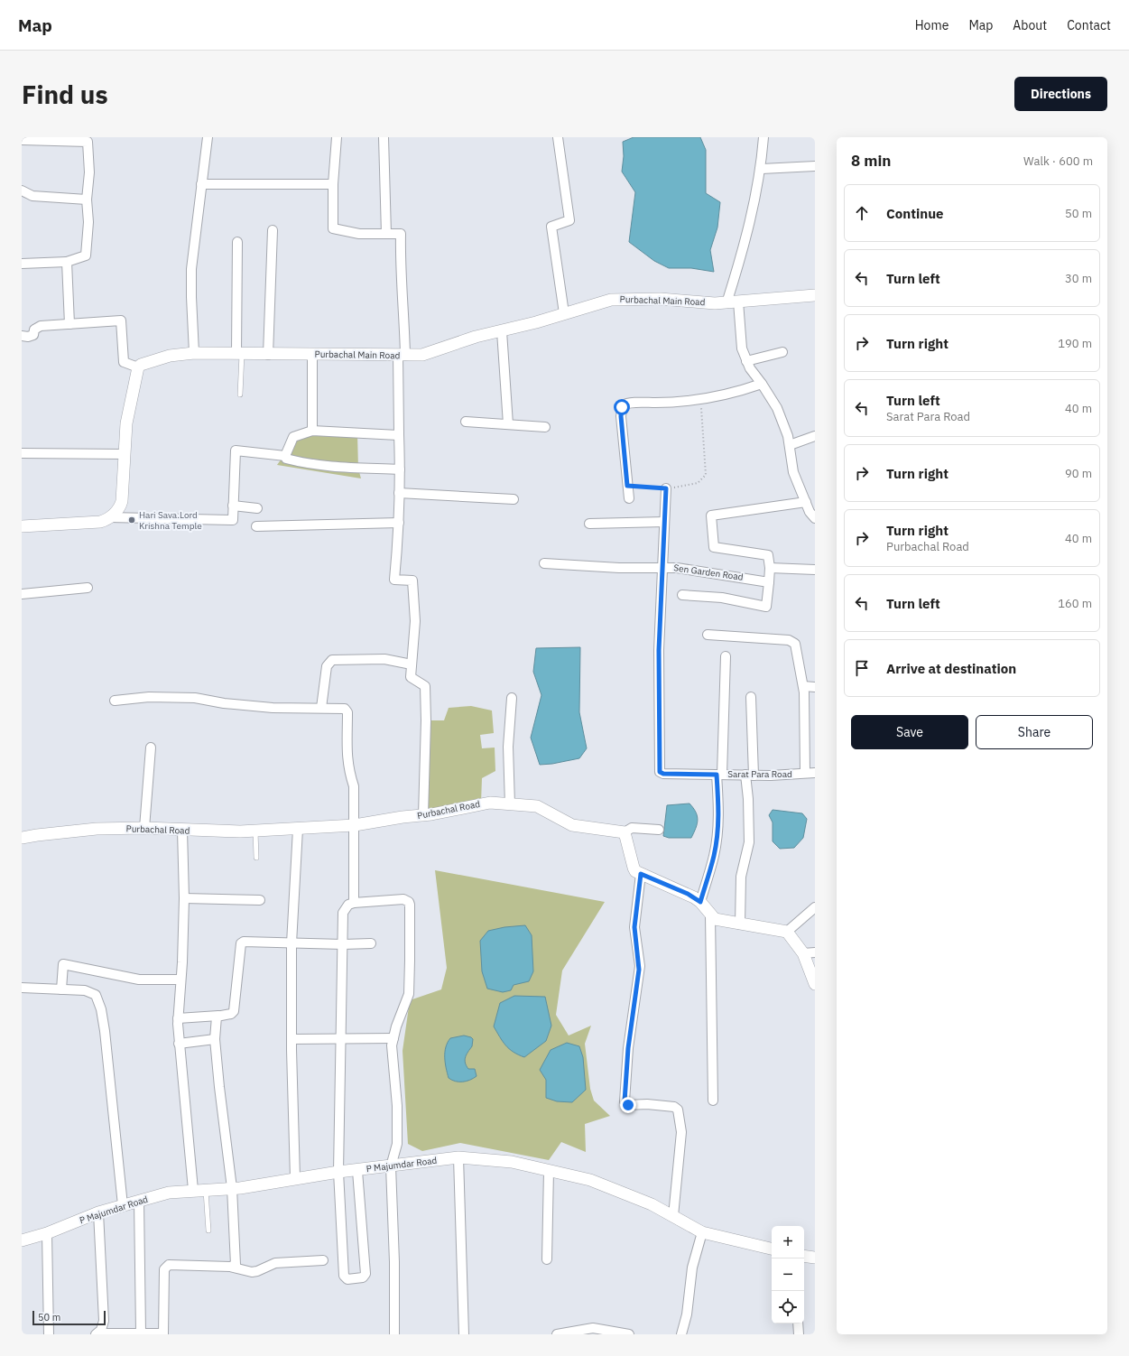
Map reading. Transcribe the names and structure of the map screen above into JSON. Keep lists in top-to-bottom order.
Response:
{
  "streets": {
    "street": [
      "Purbachal Main Road",
      "Sen Garden Road",
      "Sarat Para Road",
      "Purbachal Road",
      "P Majumdar Road"
    ]
  },
  "crossings": [
    ["Sen Garden Road", "Sarat Para Road"]
  ],
  "places": ["Hari Sava.Lord Krishna Temple"],
  "scale_bar": "50 m",
  "page": {
    "header": "Map",
    "nav": [
      "Home",
      "Map",
      "About",
      "Contact"
    ],
    "buttons": [
      "Directions",
      ["Save", "Share"]
    ],
    "title": "Find us",
    "heading": ["8 min", "Walk · 600 m"],
    "list": [
      ["Continue", "50 m"],
      ["Turn left", "30 m"],
      ["Turn right", "190 m"],
      ["Turn left", "Sarat Para Road", "40 m"],
      ["Turn right", "90 m"],
      ["Turn right", "Purbachal Road", "40 m"],
      ["Turn left", "160 m"],
      "Arrive at destination"
    ],
    "map_buttons": ["+", "−"],
    "scale": "50 m"
  }
}
